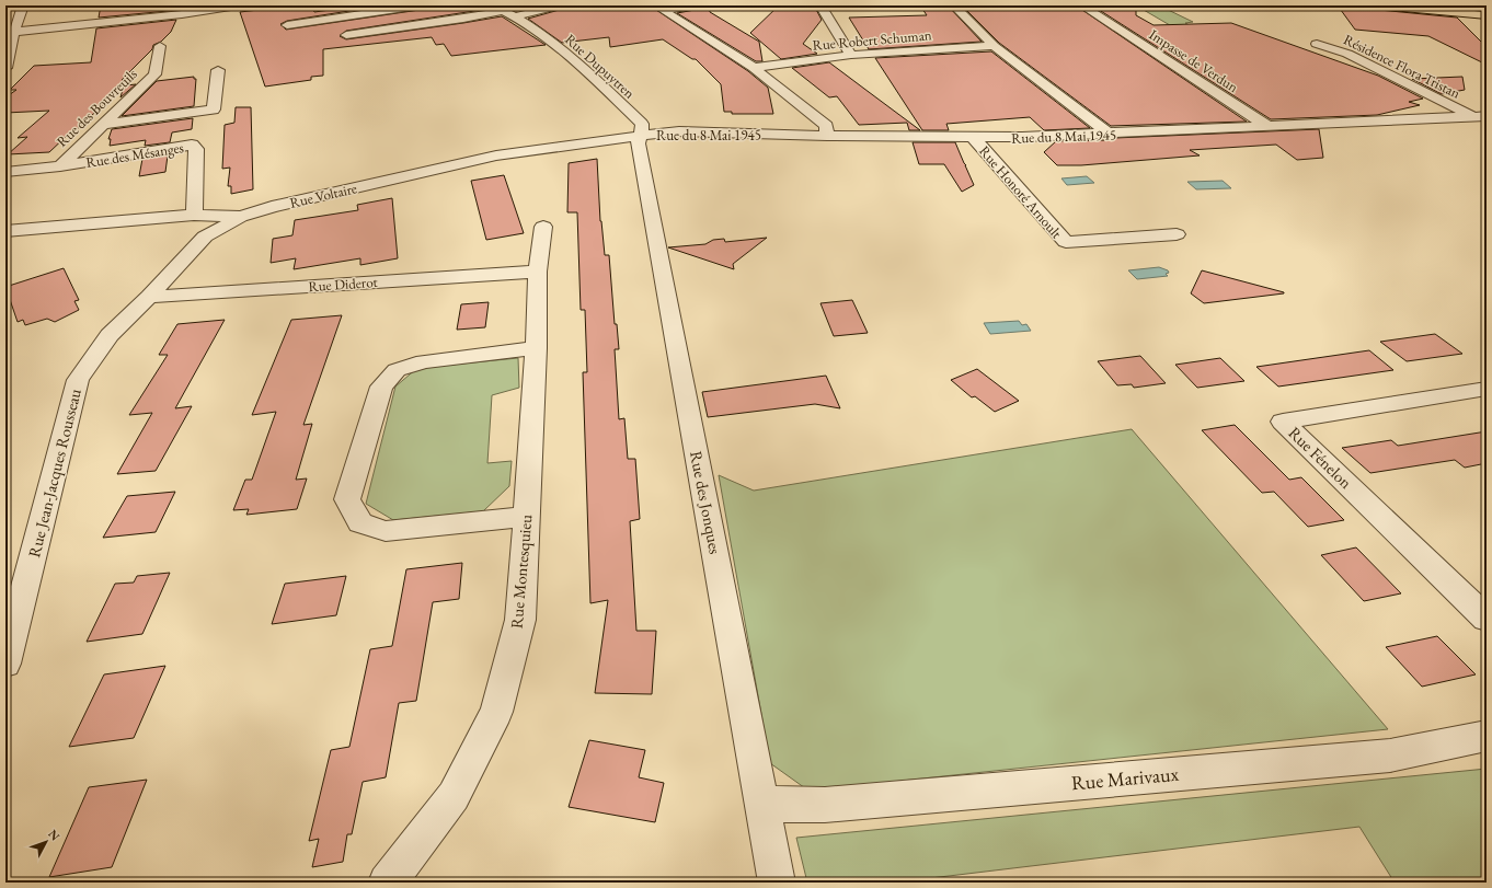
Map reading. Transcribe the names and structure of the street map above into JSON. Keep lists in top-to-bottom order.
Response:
{
  "streets": {
    "street": [
      "Rue Robert Schuman",
      "Impasse de Verdun",
      "Rue Dupuytren",
      "Résidence Flora Tristan",
      "Rue des Bouvreuils",
      "Rue du 8 Mai 1945",
      "Rue des Mésanges",
      "Rue Honoré Arnoult",
      "Rue Voltaire",
      "Rue Diderot",
      "Rue Fénelon",
      "Rue Jean-Jacques Rousseau",
      "Rue des Jonques",
      "Rue Montesquieu",
      "Rue Marivaux"
    ]
  },
  "crossings": [
    ["Impasse de Verdun", "Rue du 8 Mai 1945"],
    ["Rue Dupuytren", "Rue du 8 Mai 1945"],
    ["Rue Dupuytren", "Rue Voltaire"],
    ["Rue Dupuytren", "Rue des Jonques"],
    ["Résidence Flora Tristan", "Rue du 8 Mai 1945"],
    ["Rue des Bouvreuils", "Rue des Mésanges"],
    ["Rue du 8 Mai 1945", "Rue Honoré Arnoult"],
    ["Rue du 8 Mai 1945", "Rue Voltaire"],
    ["Rue du 8 Mai 1945", "Rue des Jonques"],
    ["Rue des Mésanges", "Rue Voltaire"],
    ["Rue Voltaire", "Rue Jean-Jacques Rousseau"],
    ["Rue Voltaire", "Rue des Jonques"],
    ["Rue Diderot", "Rue Jean-Jacques Rousseau"],
    ["Rue Diderot", "Rue Montesquieu"],
    ["Rue des Jonques", "Rue Marivaux"]
  ],
  "north": "top right"
}
